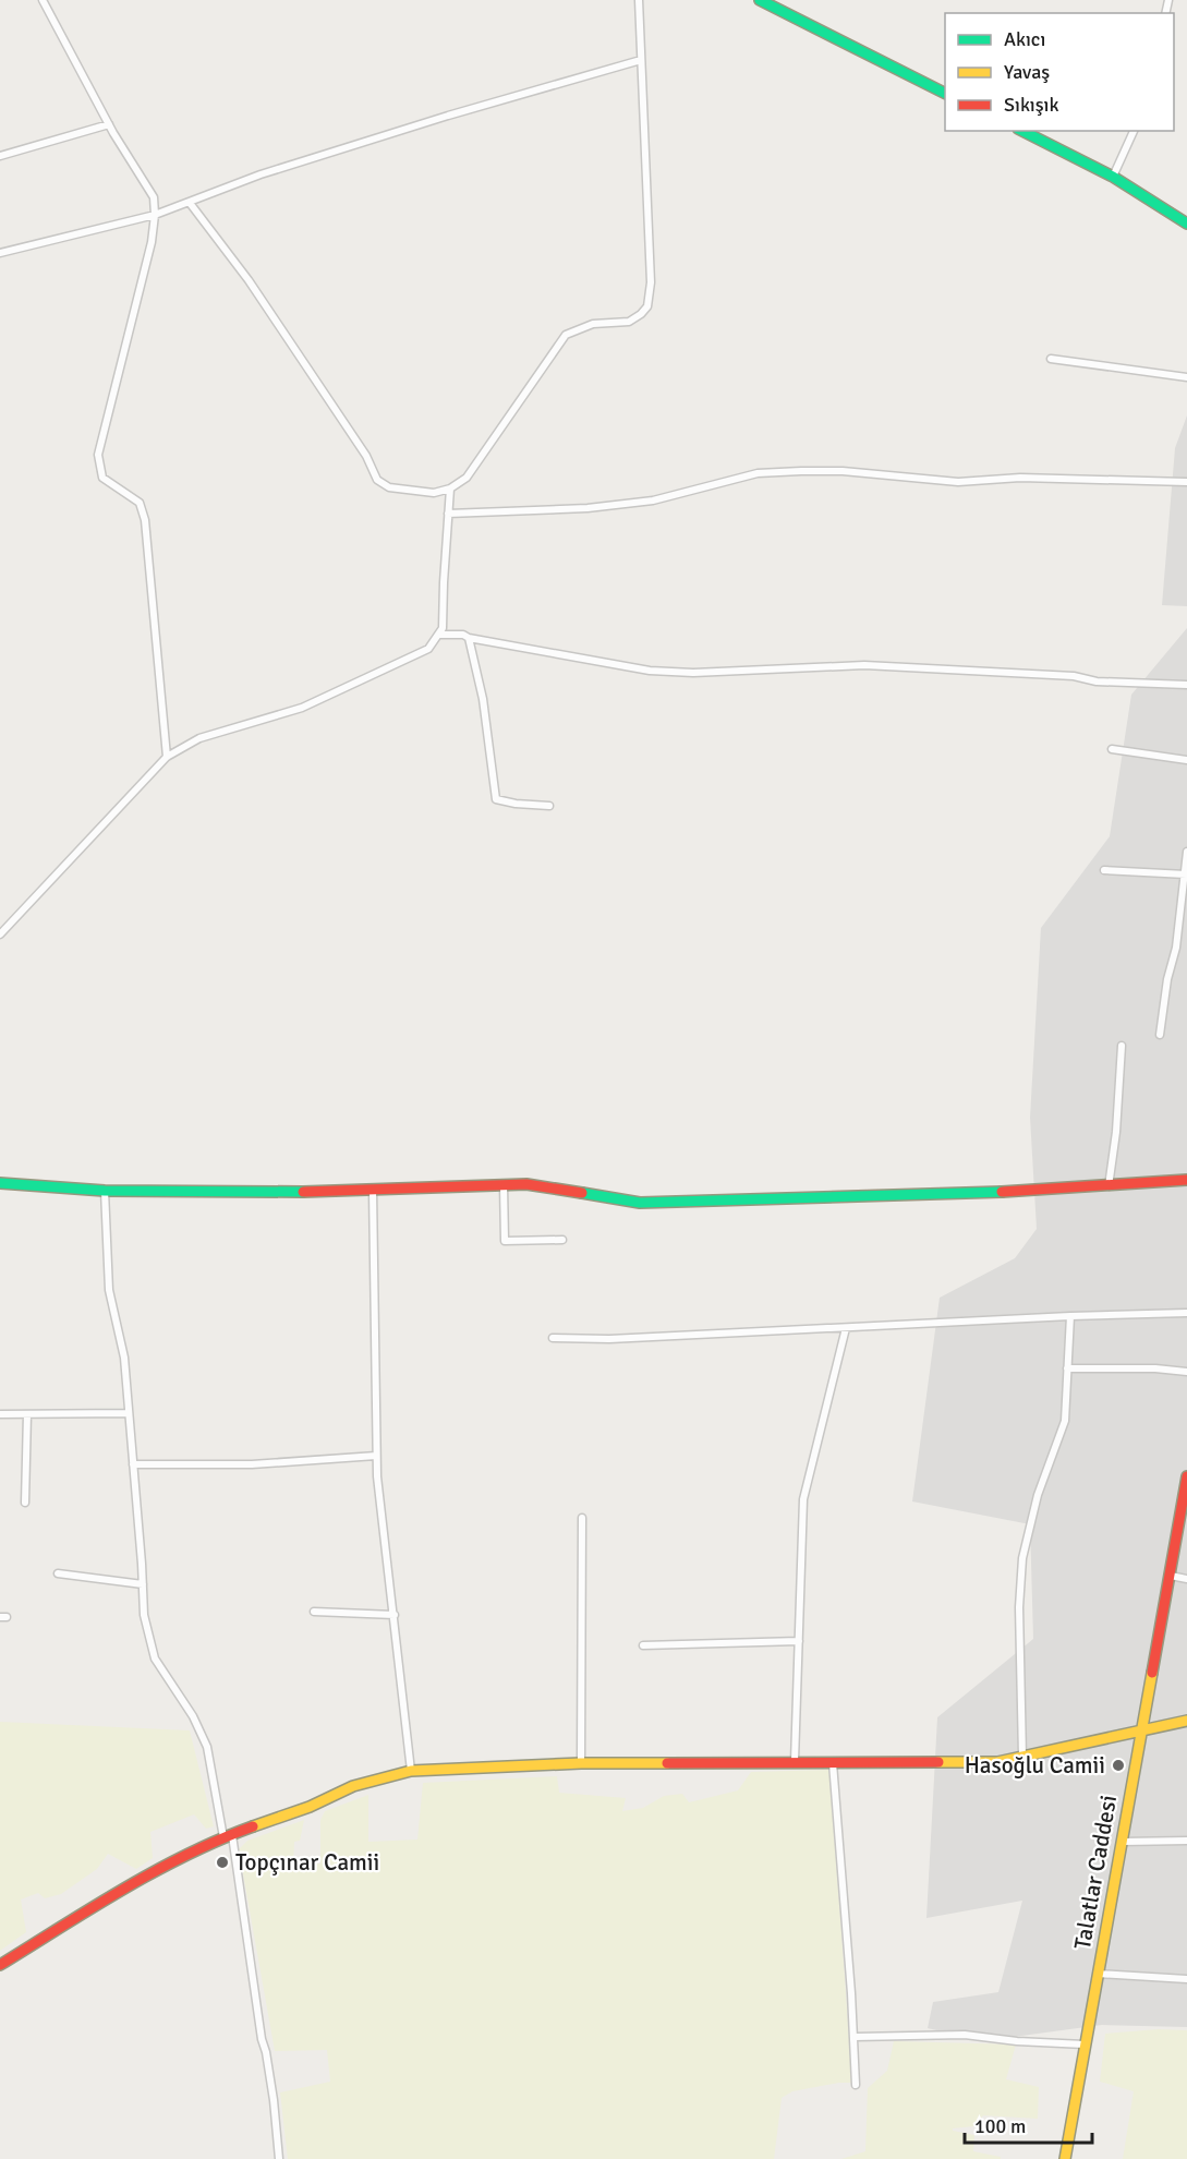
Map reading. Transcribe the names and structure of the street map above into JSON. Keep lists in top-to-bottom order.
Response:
{
  "streets": {
    "street": ["Talatlar Caddesi"]
  },
  "places": ["Hasoğlu Camii", "Topçınar Camii"],
  "legend": ["Akıcı", "Yavaş", "Sıkışık"],
  "scale_bar": "100 m"
}
